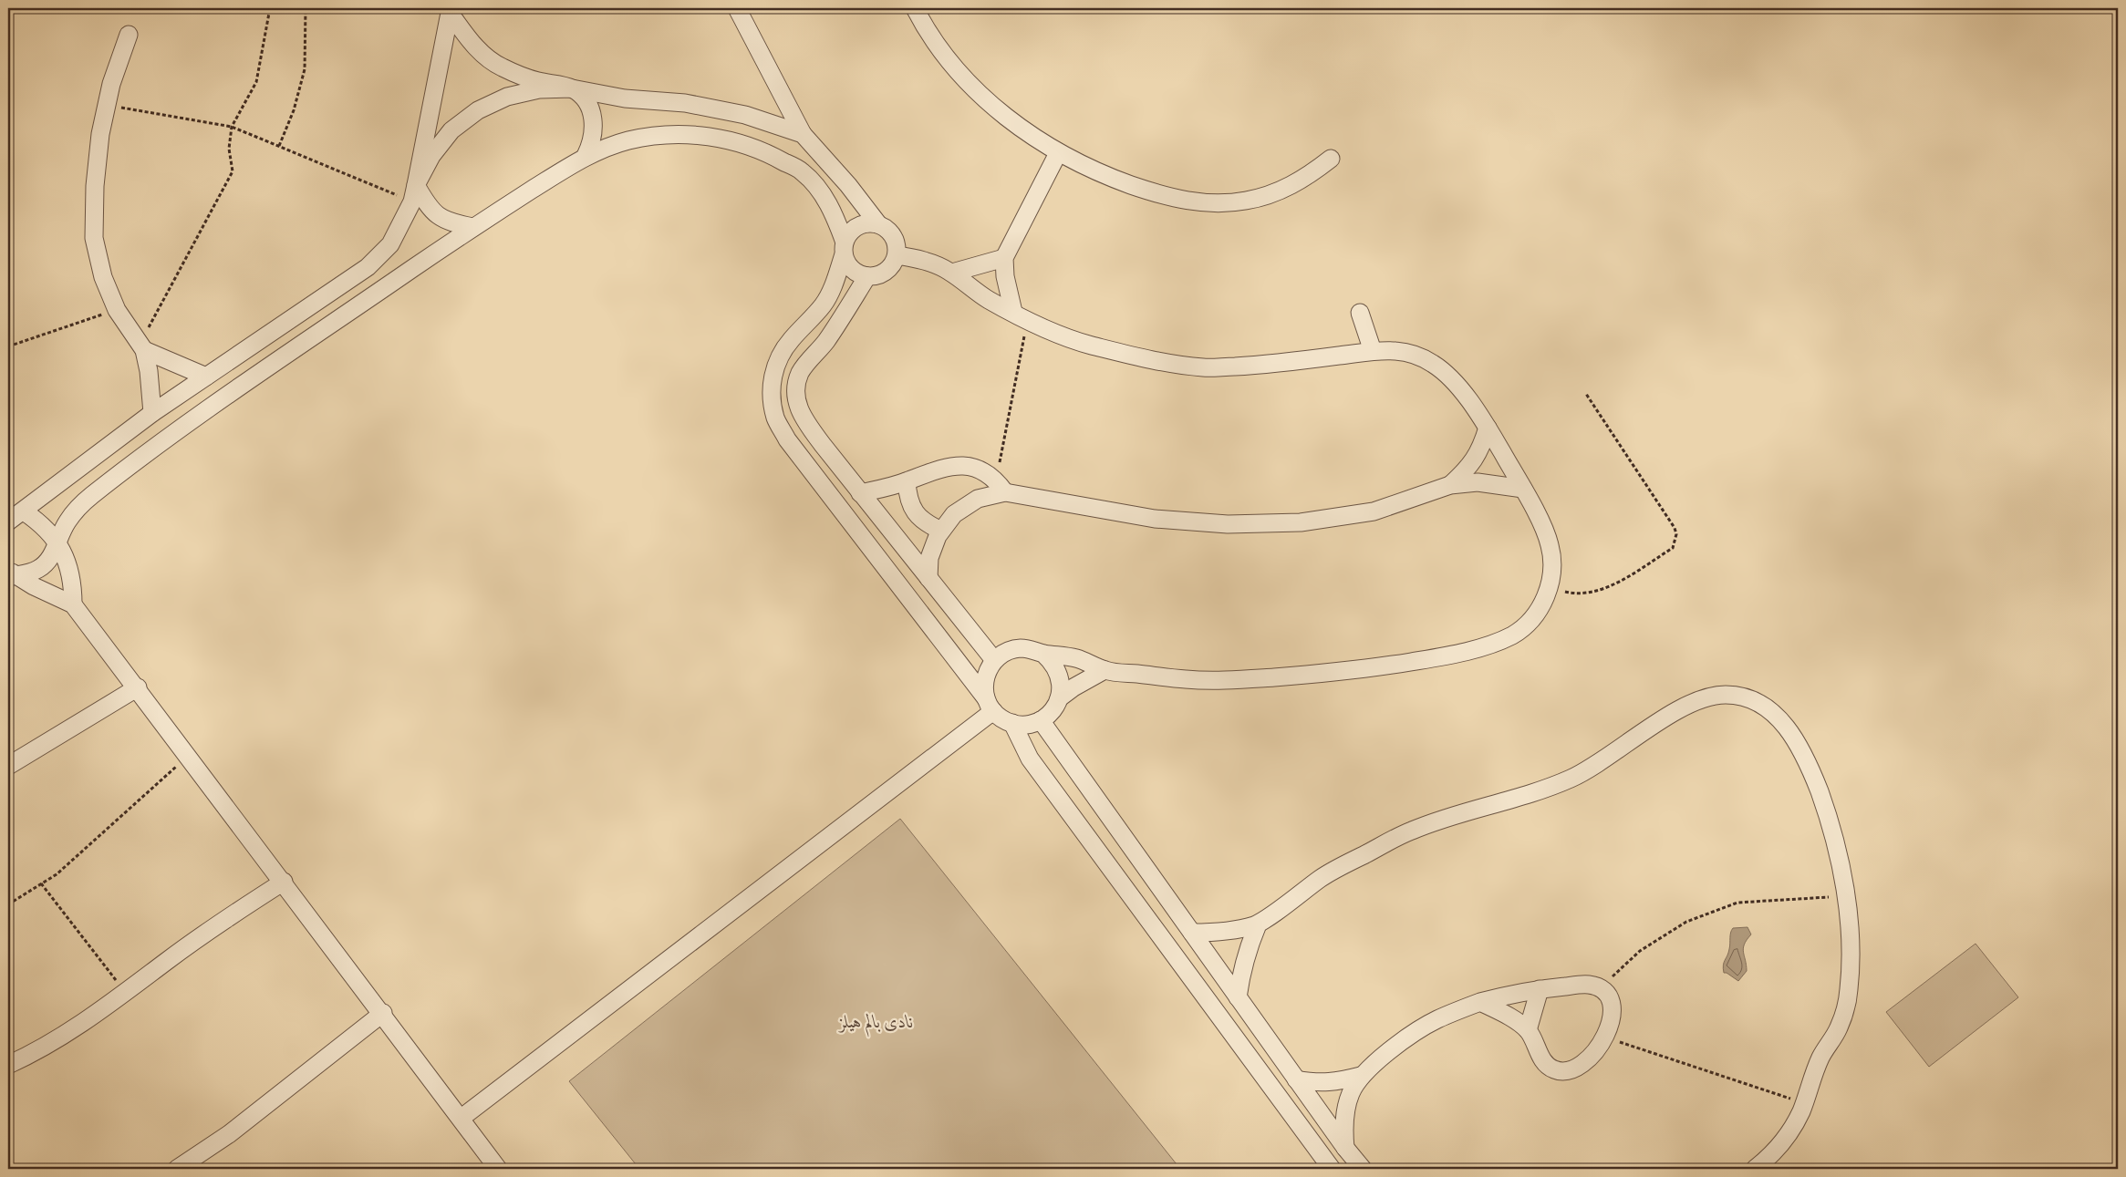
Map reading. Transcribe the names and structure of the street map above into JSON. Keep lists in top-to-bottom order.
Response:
{
  "parks": ["نادى بالم هيلز"]
}
